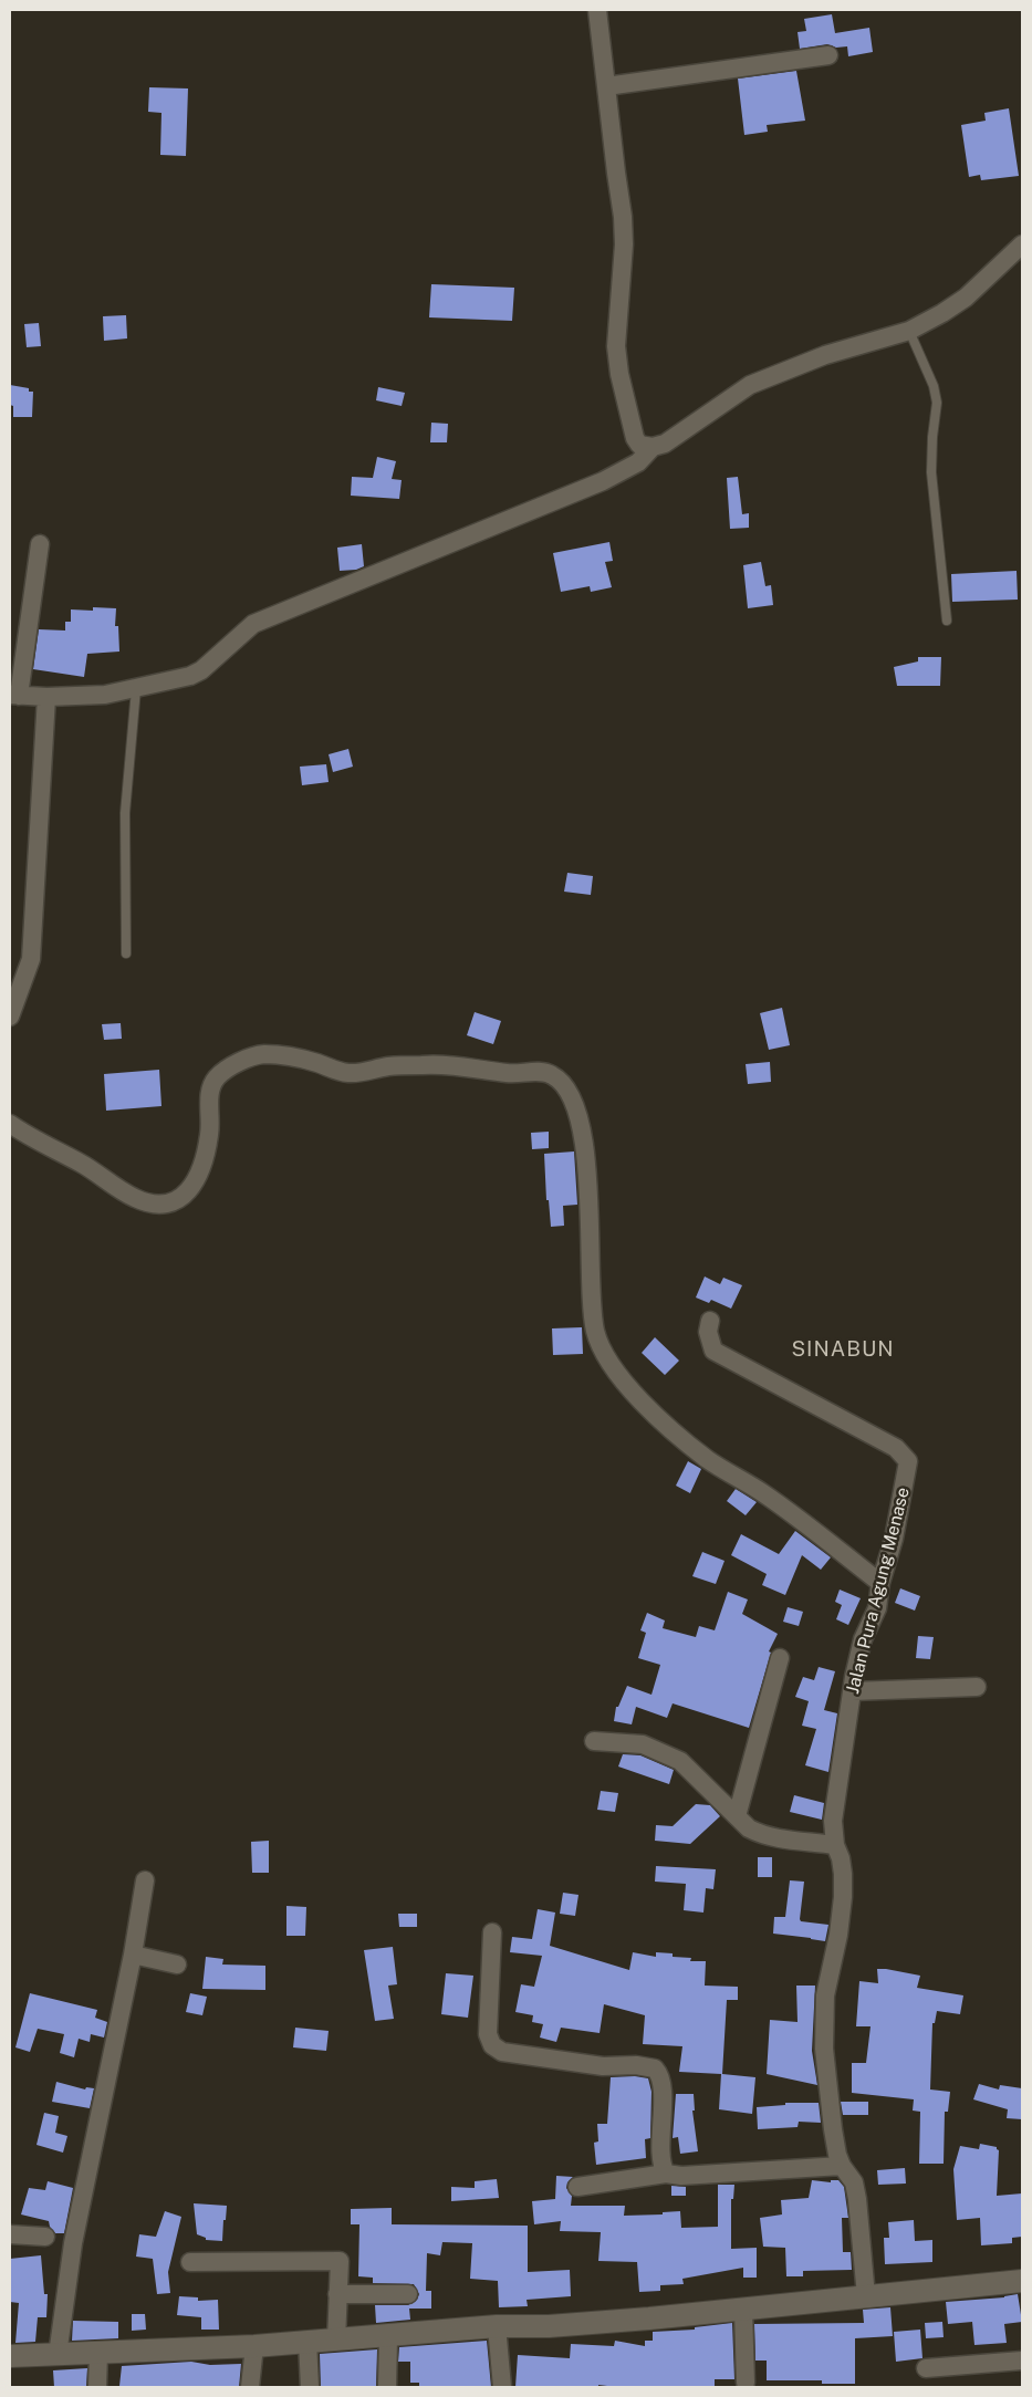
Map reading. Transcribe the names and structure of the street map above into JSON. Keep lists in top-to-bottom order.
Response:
{
  "streets": {
    "street": ["Jalan Pura Agung Menase"]
  },
  "districts": ["SINABUN"]
}
